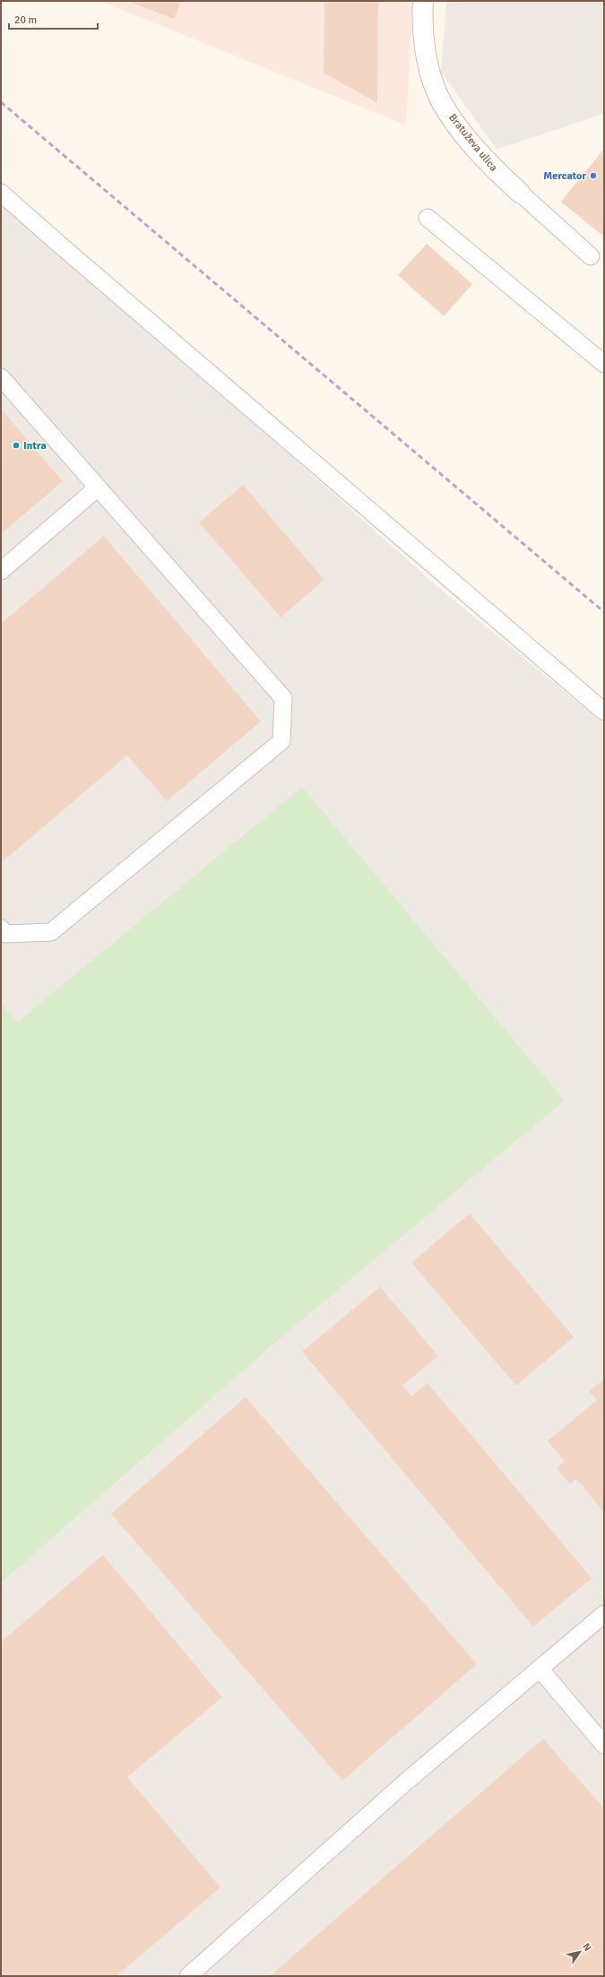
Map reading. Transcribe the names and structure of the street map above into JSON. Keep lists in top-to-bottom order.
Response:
{
  "streets": {
    "street": ["Bratuževa ulica"]
  },
  "places": ["Mercator", "Intra"],
  "scale_bar": "20 m",
  "north": "top right"
}
